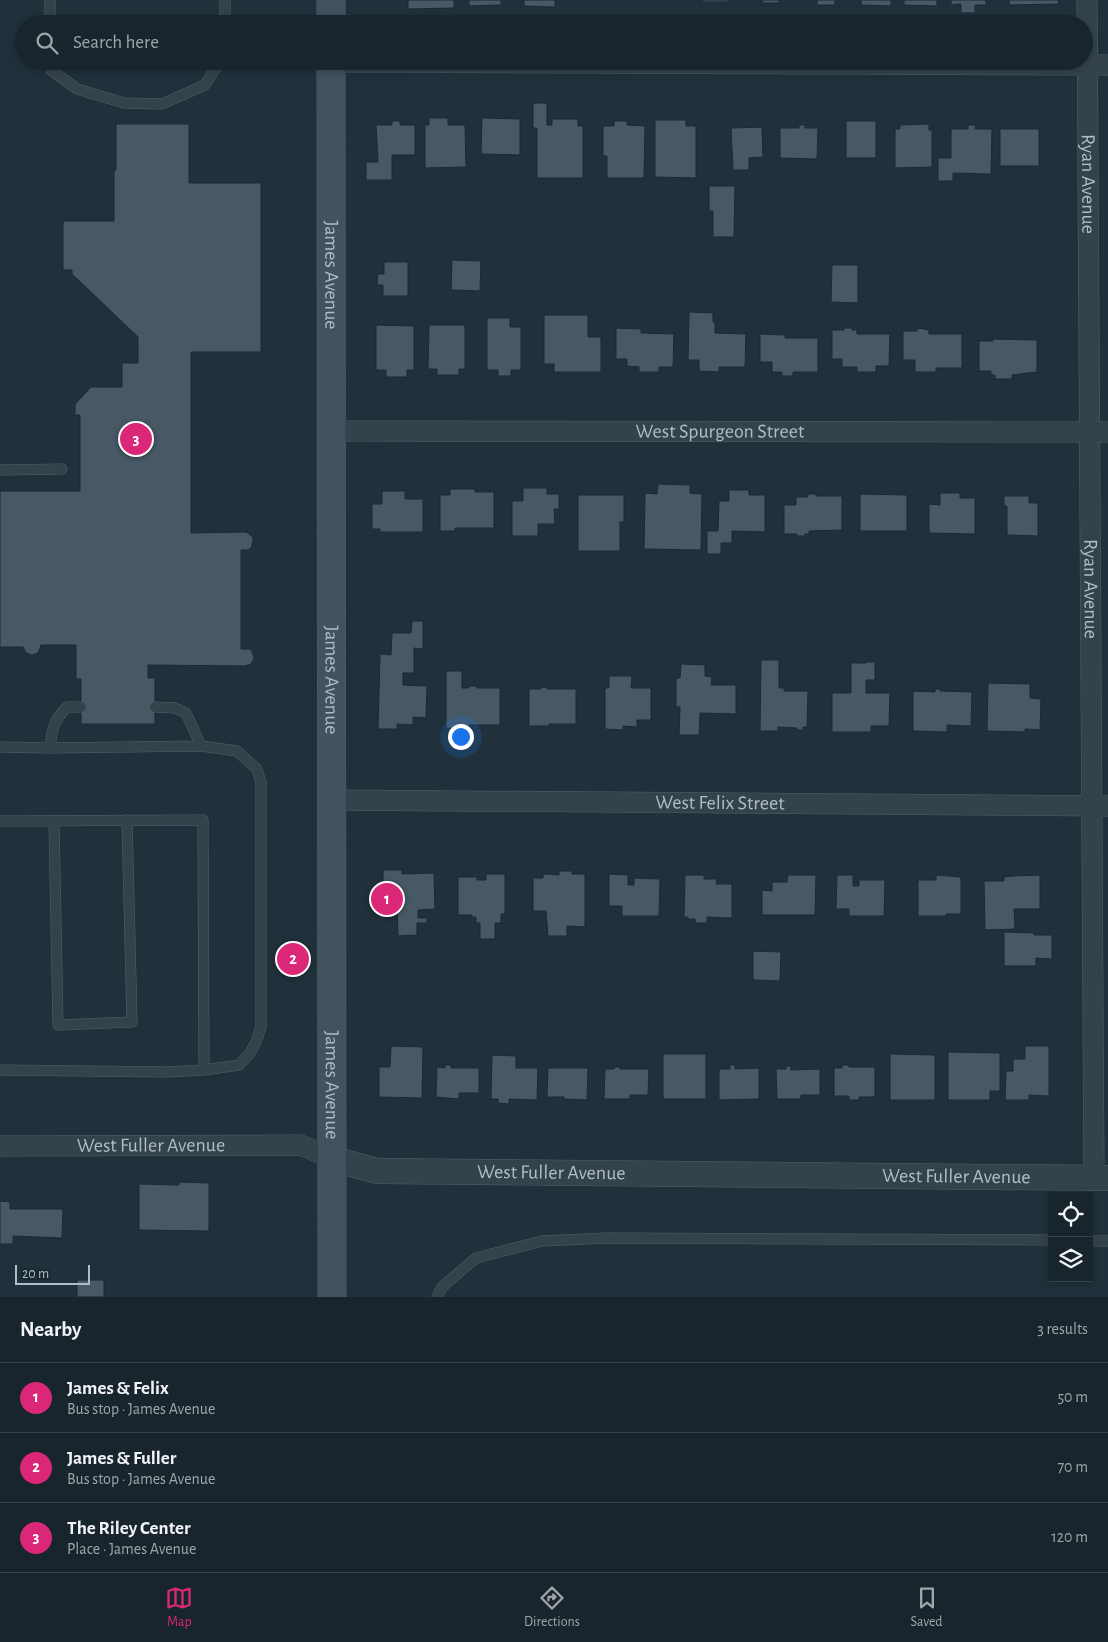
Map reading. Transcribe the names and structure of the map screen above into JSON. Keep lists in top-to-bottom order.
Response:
{
  "streets": {
    "main road": ["James Avenue"],
    "street": [
      "Ryan Avenue",
      "West Spurgeon Street",
      "West Felix Street",
      "West Fuller Avenue"
    ]
  },
  "crossings": [
    ["Ryan Avenue", "West Spurgeon Street"],
    ["Ryan Avenue", "West Felix Street"],
    ["Ryan Avenue", "West Fuller Avenue"],
    ["James Avenue", "West Spurgeon Street"],
    ["James Avenue", "West Felix Street"],
    ["James Avenue", "West Fuller Avenue"]
  ],
  "scale_bar": "20 m",
  "page": {
    "search": "Search here",
    "pins": ["3", "1", "2"],
    "scale": "20 m",
    "heading": ["Nearby", "3 results"],
    "list": [
      {
        "mark": "1",
        "name": "James & Felix",
        "note": "Bus stop · James Avenue",
        "value": "50 m"
      },
      {
        "mark": "2",
        "name": "James & Fuller",
        "note": "Bus stop · James Avenue",
        "value": "70 m"
      },
      {
        "mark": "3",
        "name": "The Riley Center",
        "note": "Place · James Avenue",
        "value": "120 m"
      }
    ],
    "nav": ["Map", "Directions", "Saved"]
  }
}
